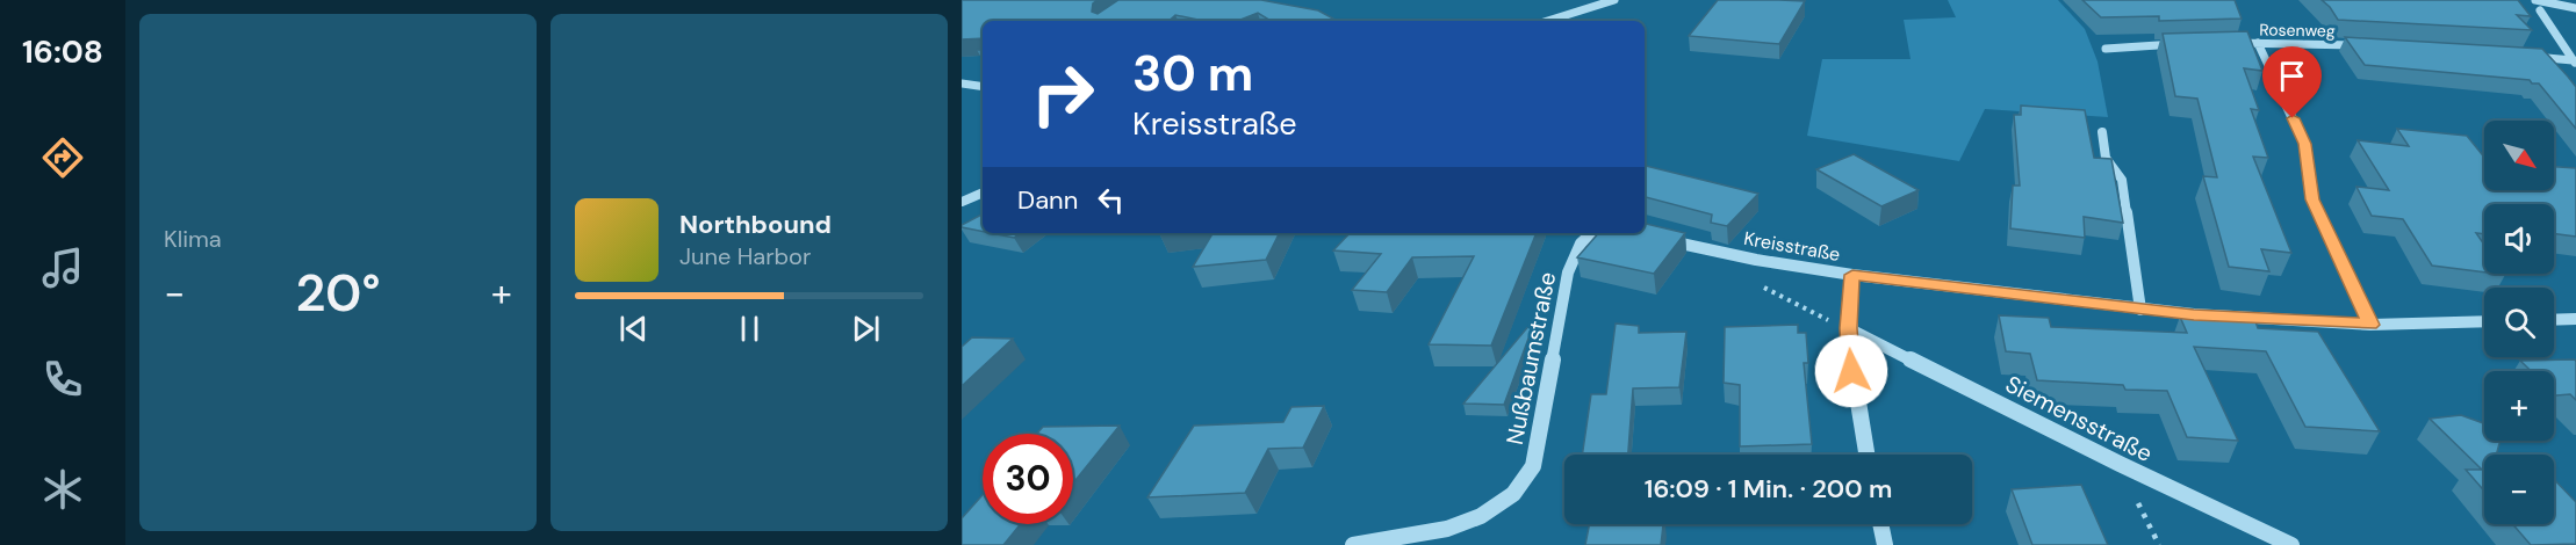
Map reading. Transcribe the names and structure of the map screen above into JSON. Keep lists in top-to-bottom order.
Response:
{
  "streets": {
    "street": [
      "Rosenweg",
      "Kreisstraße",
      "Nußbaumstraße",
      "Siemensstraße"
    ]
  },
  "north": "bottom right",
  "page": {
    "tabs": "16:08",
    "tile": "Klima",
    "turn": ["30 m", "Kreisstraße"],
    "map_buttons": ["+", "−"],
    "then": "Dann",
    "song": ["Northbound", "June Harbor"],
    "heat": ["−", "20°", "+"],
    "limit": "30",
    "trip": "16:09 · 1 Min. · 200 m"
  }
}
